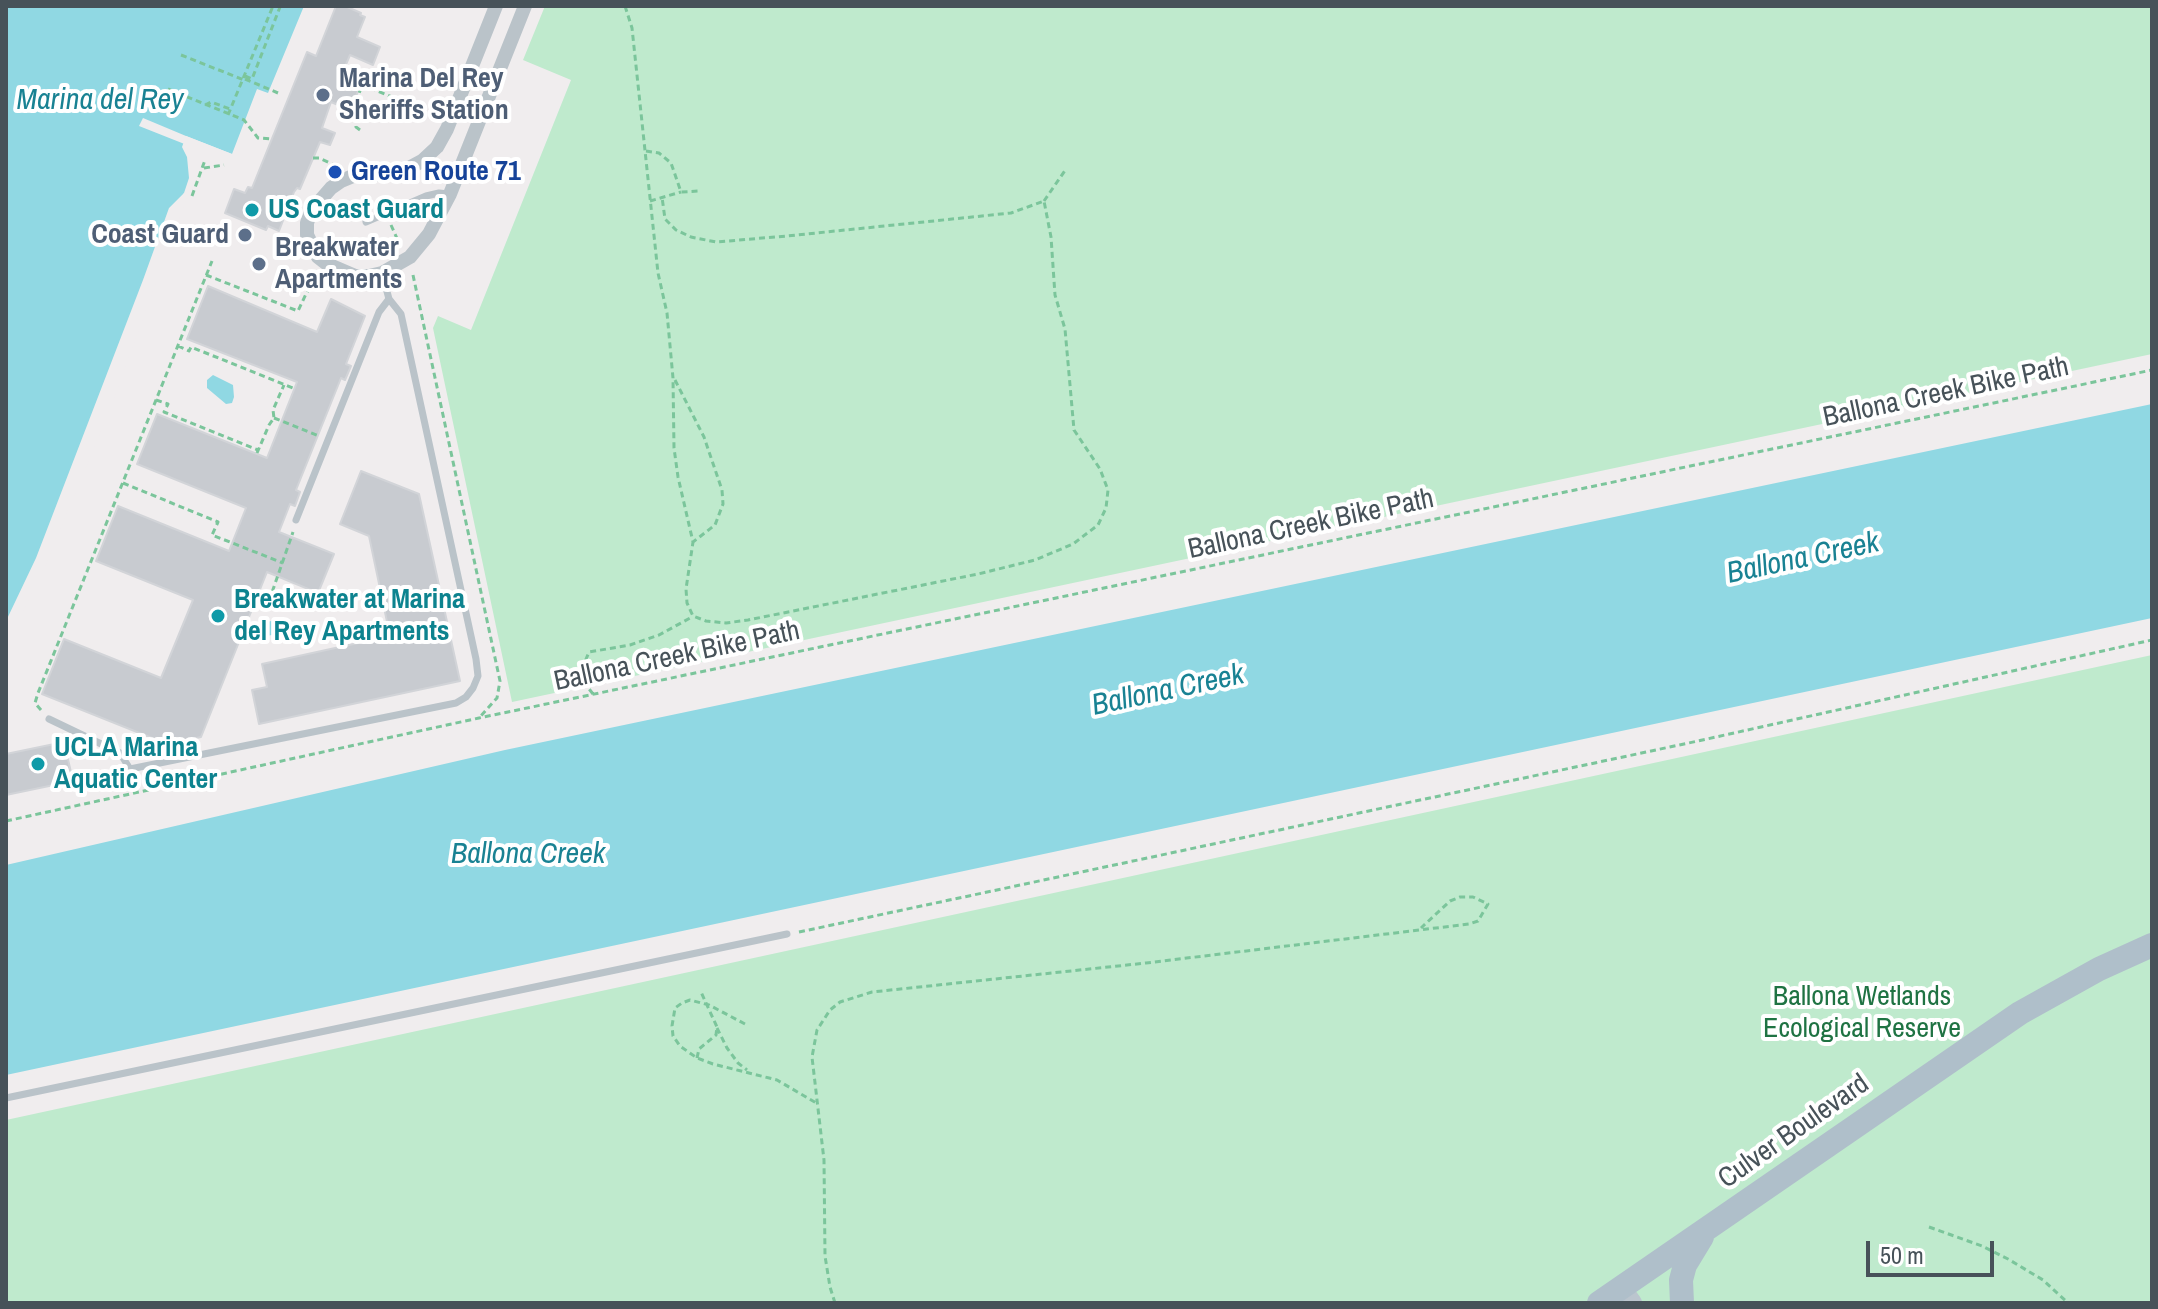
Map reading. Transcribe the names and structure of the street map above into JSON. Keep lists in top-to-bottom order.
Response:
{
  "streets": {
    "main road": ["Culver Boulevard"],
    "path": ["Ballona Creek Bike Path"]
  },
  "water": ["Marina del Rey", "Ballona Creek"],
  "parks": ["Ballona Wetlands Ecological Reserve"],
  "places": [
    "Marina Del Rey Sheriffs Station",
    "Green Route 71",
    "US Coast Guard",
    "Coast Guard",
    "Breakwater Apartments",
    "Breakwater at Marina del Rey Apartments",
    "UCLA Marina Aquatic Center"
  ],
  "scale_bar": "50 m"
}
